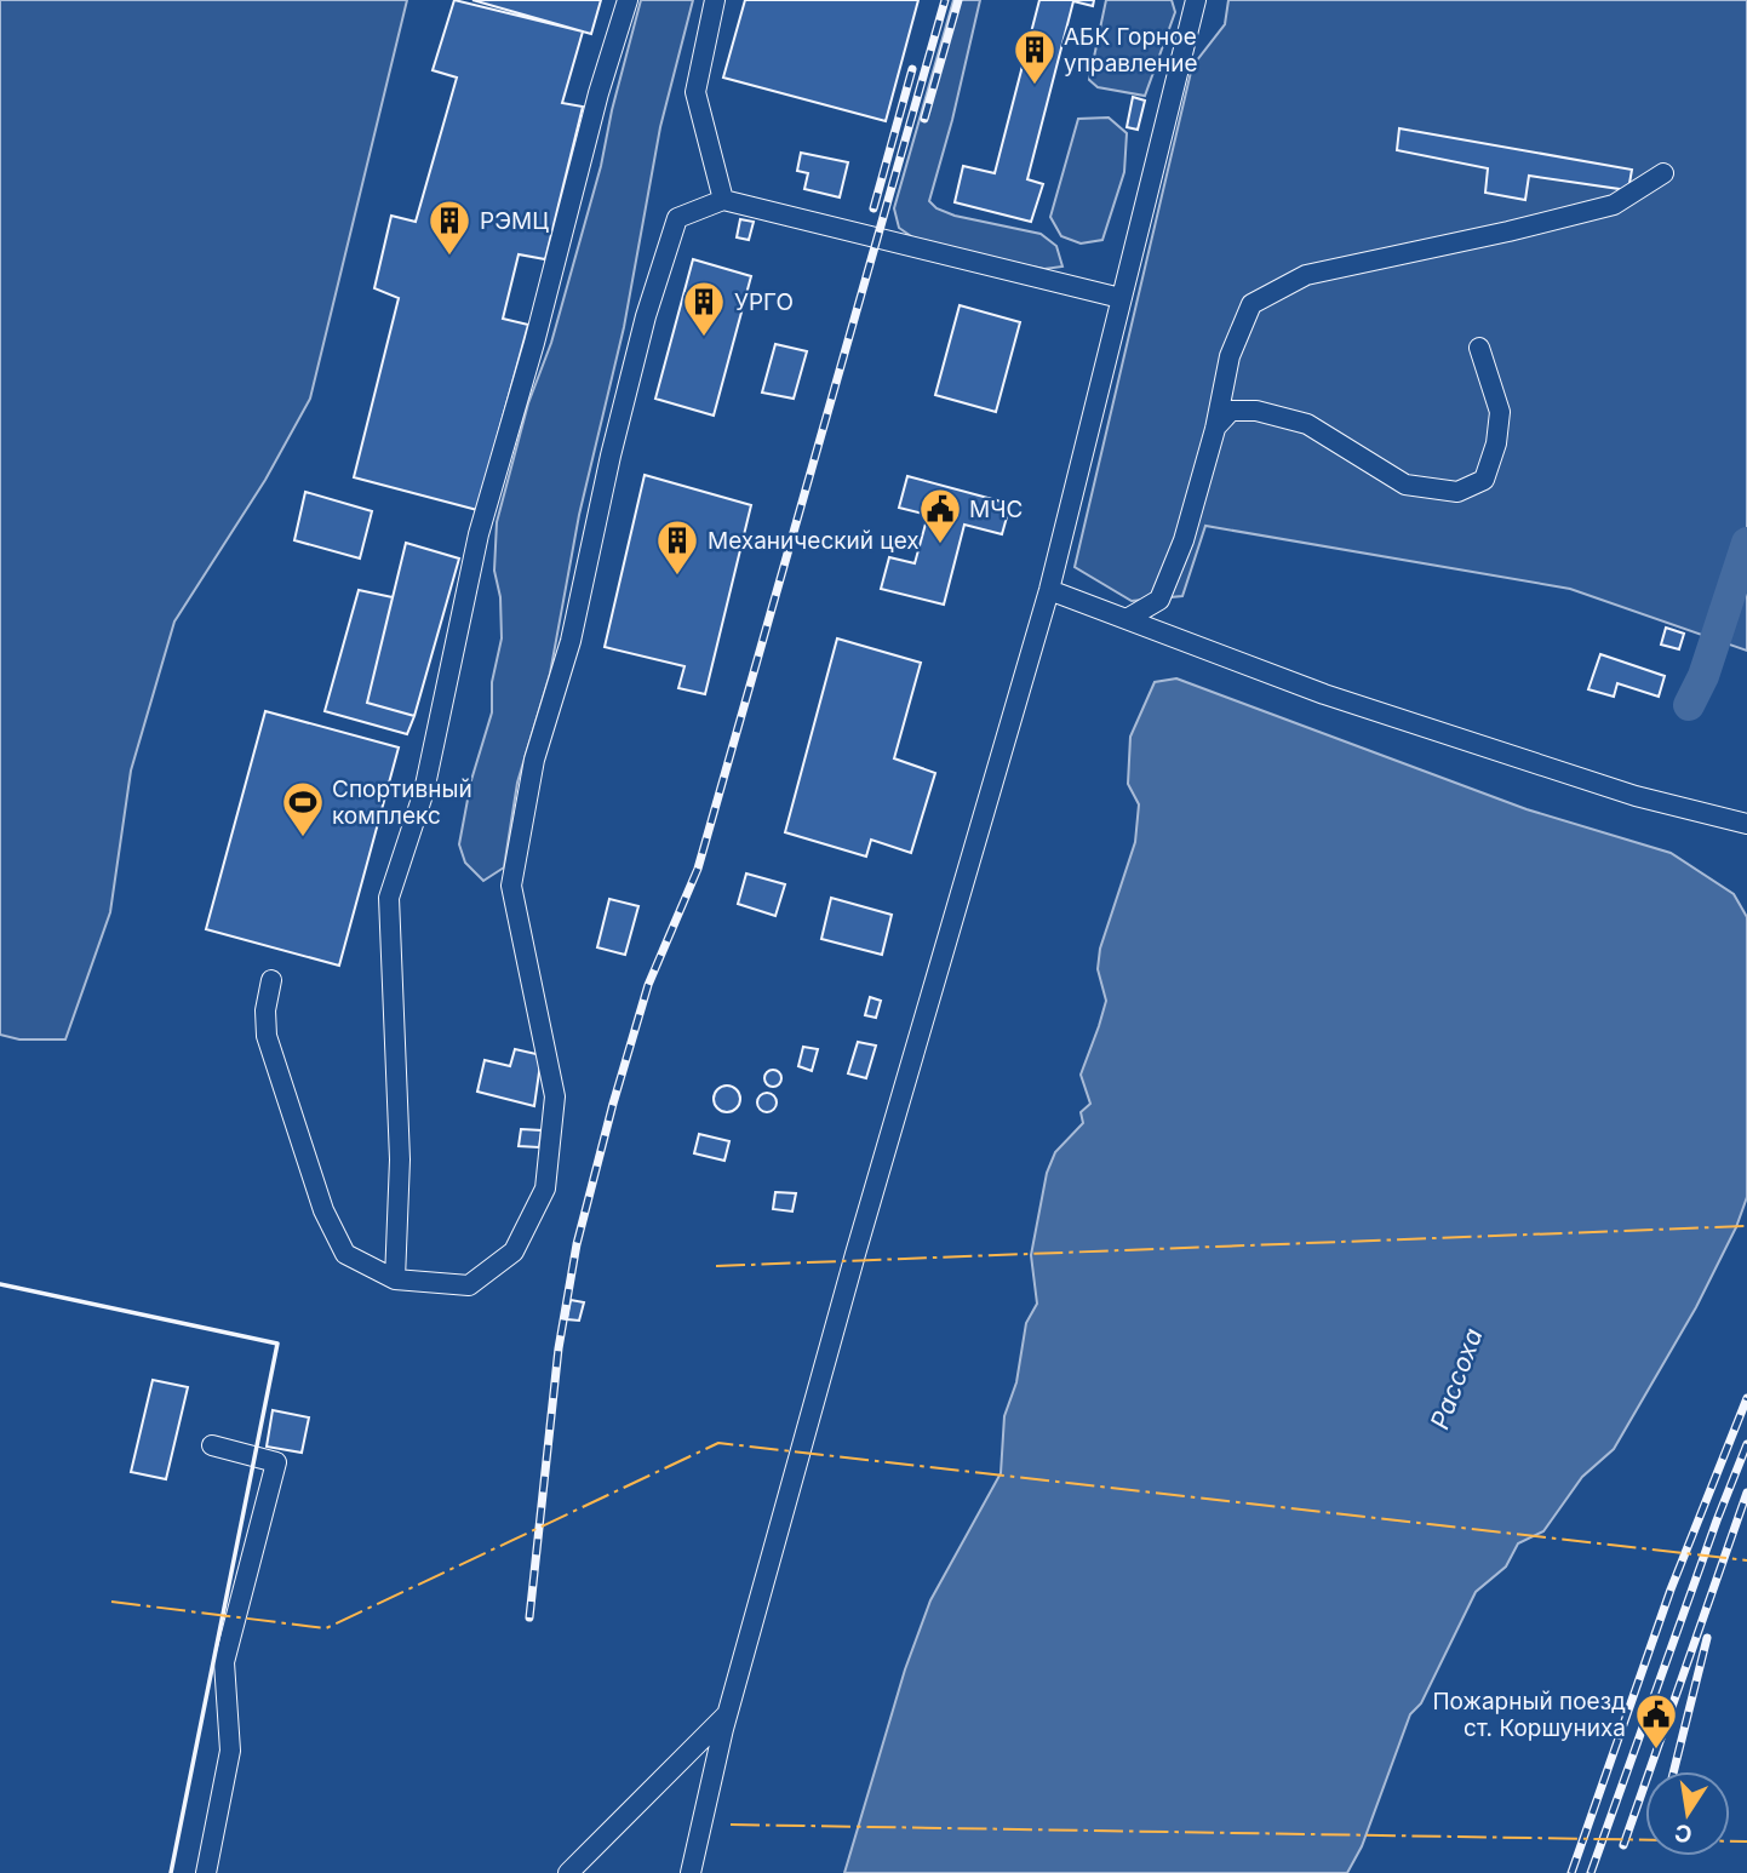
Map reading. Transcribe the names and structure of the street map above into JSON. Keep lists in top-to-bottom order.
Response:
{
  "water": ["Рассоха"],
  "places": {
    "building": [
      "АБК Горное управление",
      "РЭМЦ",
      "УРГО",
      "Механический цех"
    ],
    "public building": ["МЧС", "Пожарный поезд ст. Коршуниха"],
    "sports": ["Спортивный комплекс"]
  },
  "north": "bottom"
}
